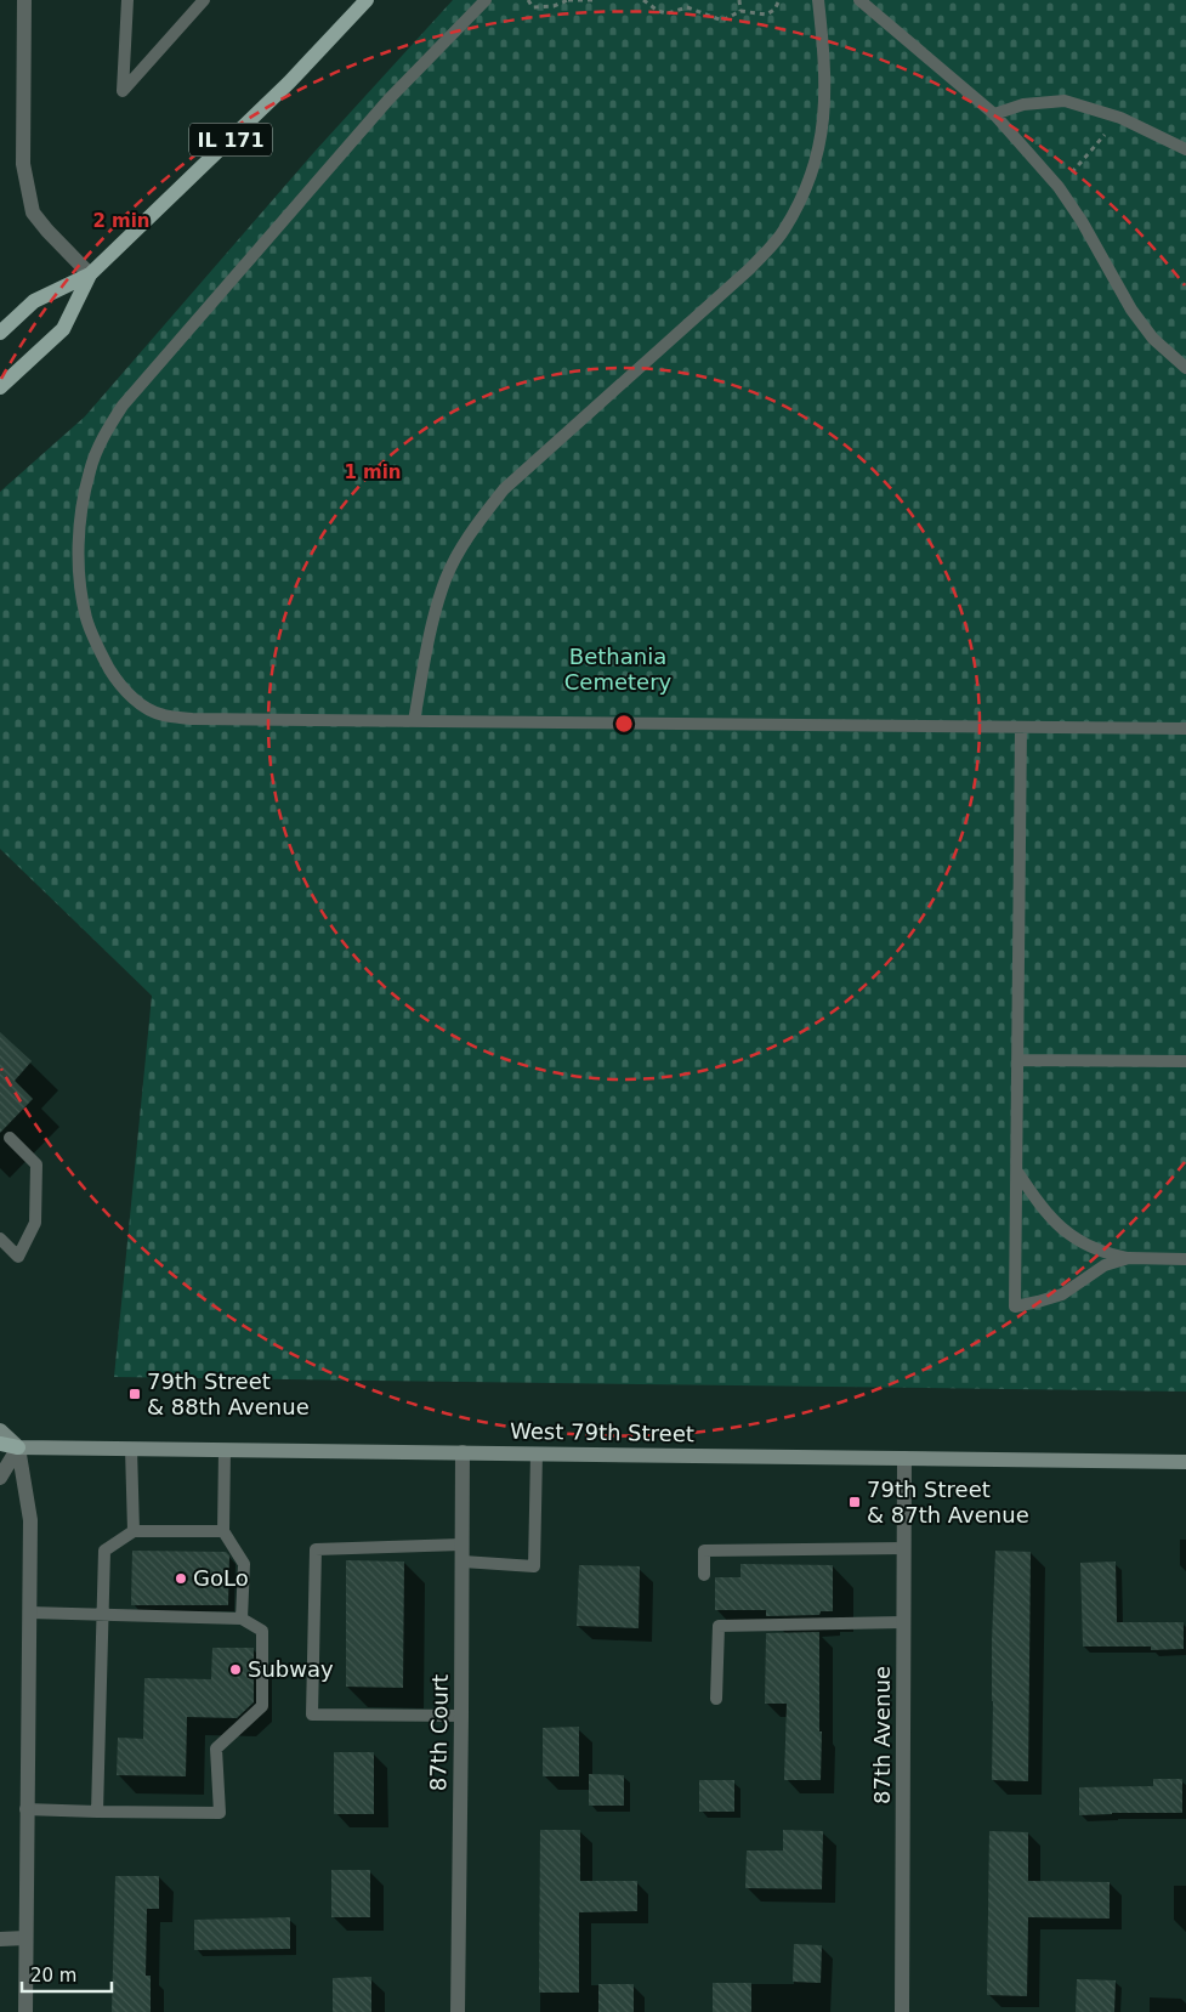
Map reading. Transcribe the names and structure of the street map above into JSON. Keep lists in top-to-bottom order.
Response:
{
  "streets": {
    "main road": ["IL 171", "West 79th Street"],
    "street": ["87th Court", "87th Avenue"]
  },
  "crossings": [
    ["West 79th Street", "87th Court"],
    ["West 79th Street", "87th Avenue"]
  ],
  "parks": ["Bethania Cemetery"],
  "places": {
    "transit": ["79th Street & 88th Avenue", "79th Street & 87th Avenue"],
    "other": ["GoLo", "Subway"]
  },
  "scale_bar": "20 m",
  "rings": ["2 min", "1 min"]
}
